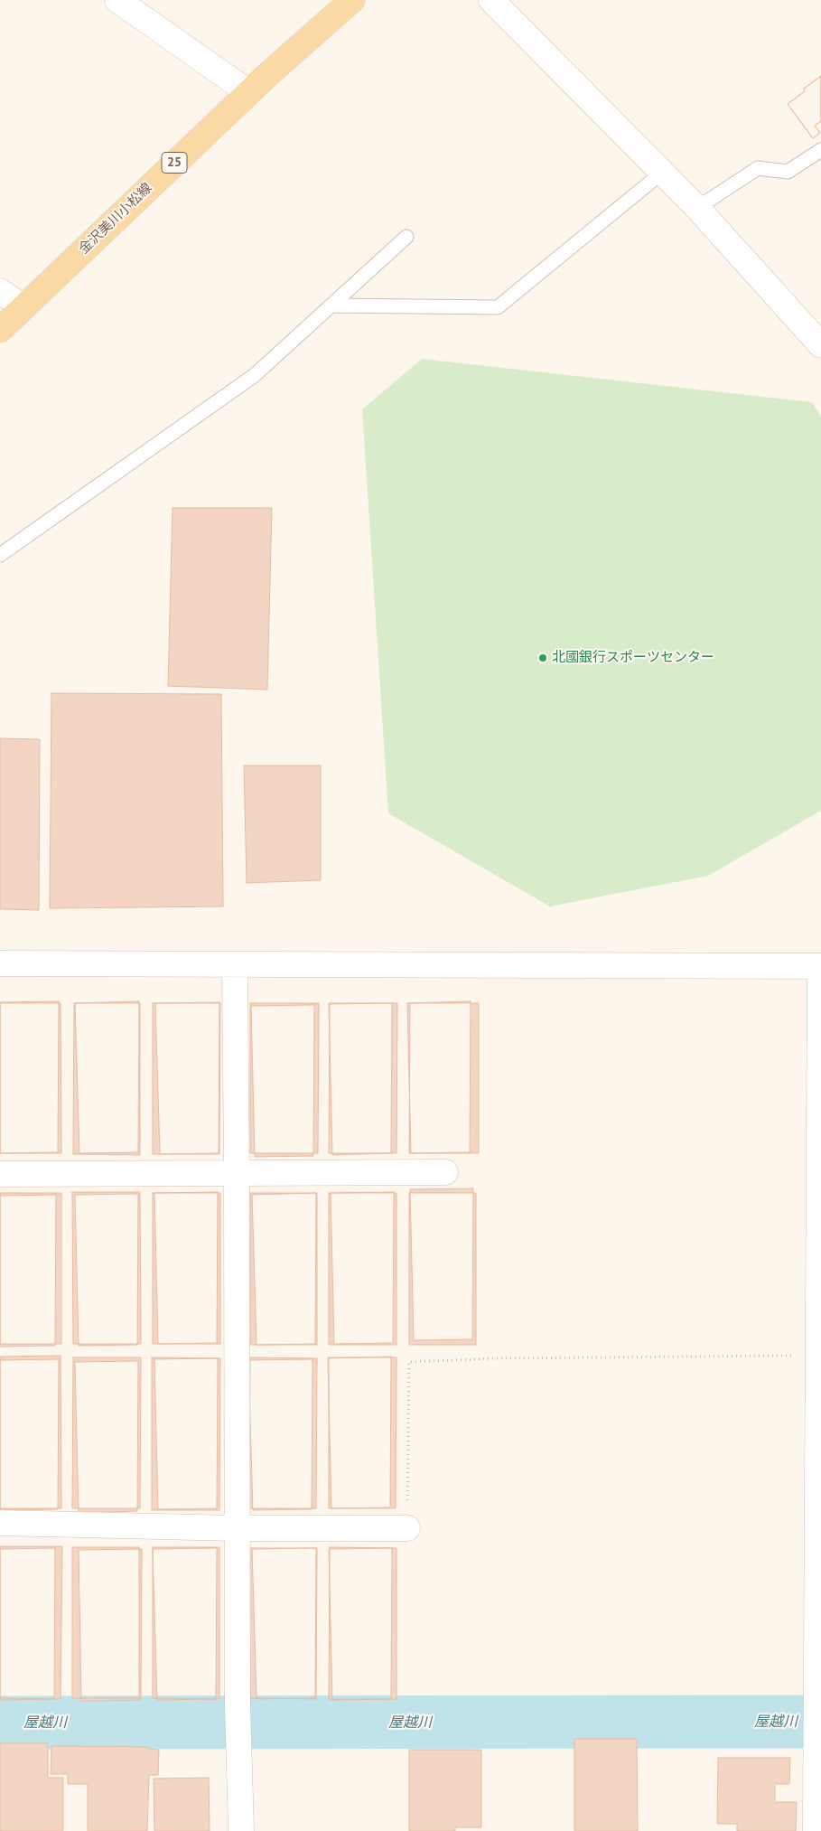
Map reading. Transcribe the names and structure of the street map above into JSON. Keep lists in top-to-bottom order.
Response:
{
  "streets": {
    "main road": ["25", "金沢美川小松線"]
  },
  "water": ["屋越川"],
  "places": ["北國銀行スポーツセンター"]
}
